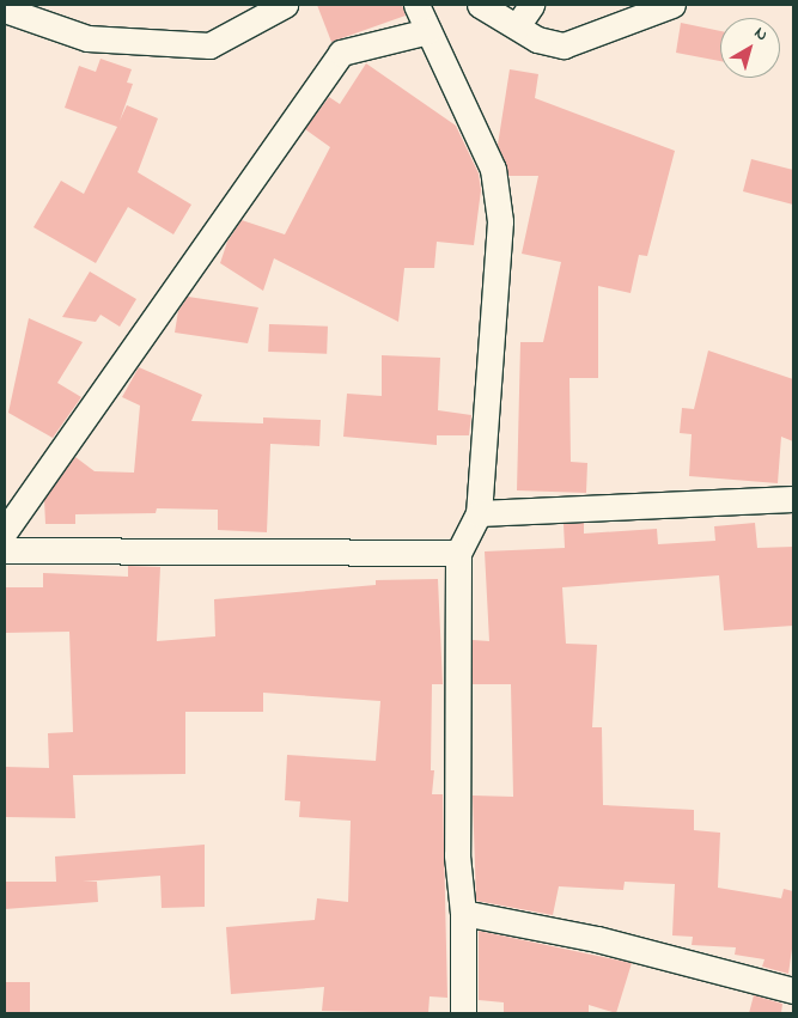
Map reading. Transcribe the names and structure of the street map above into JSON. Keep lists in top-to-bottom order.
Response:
{
  "north": "top right"
}
